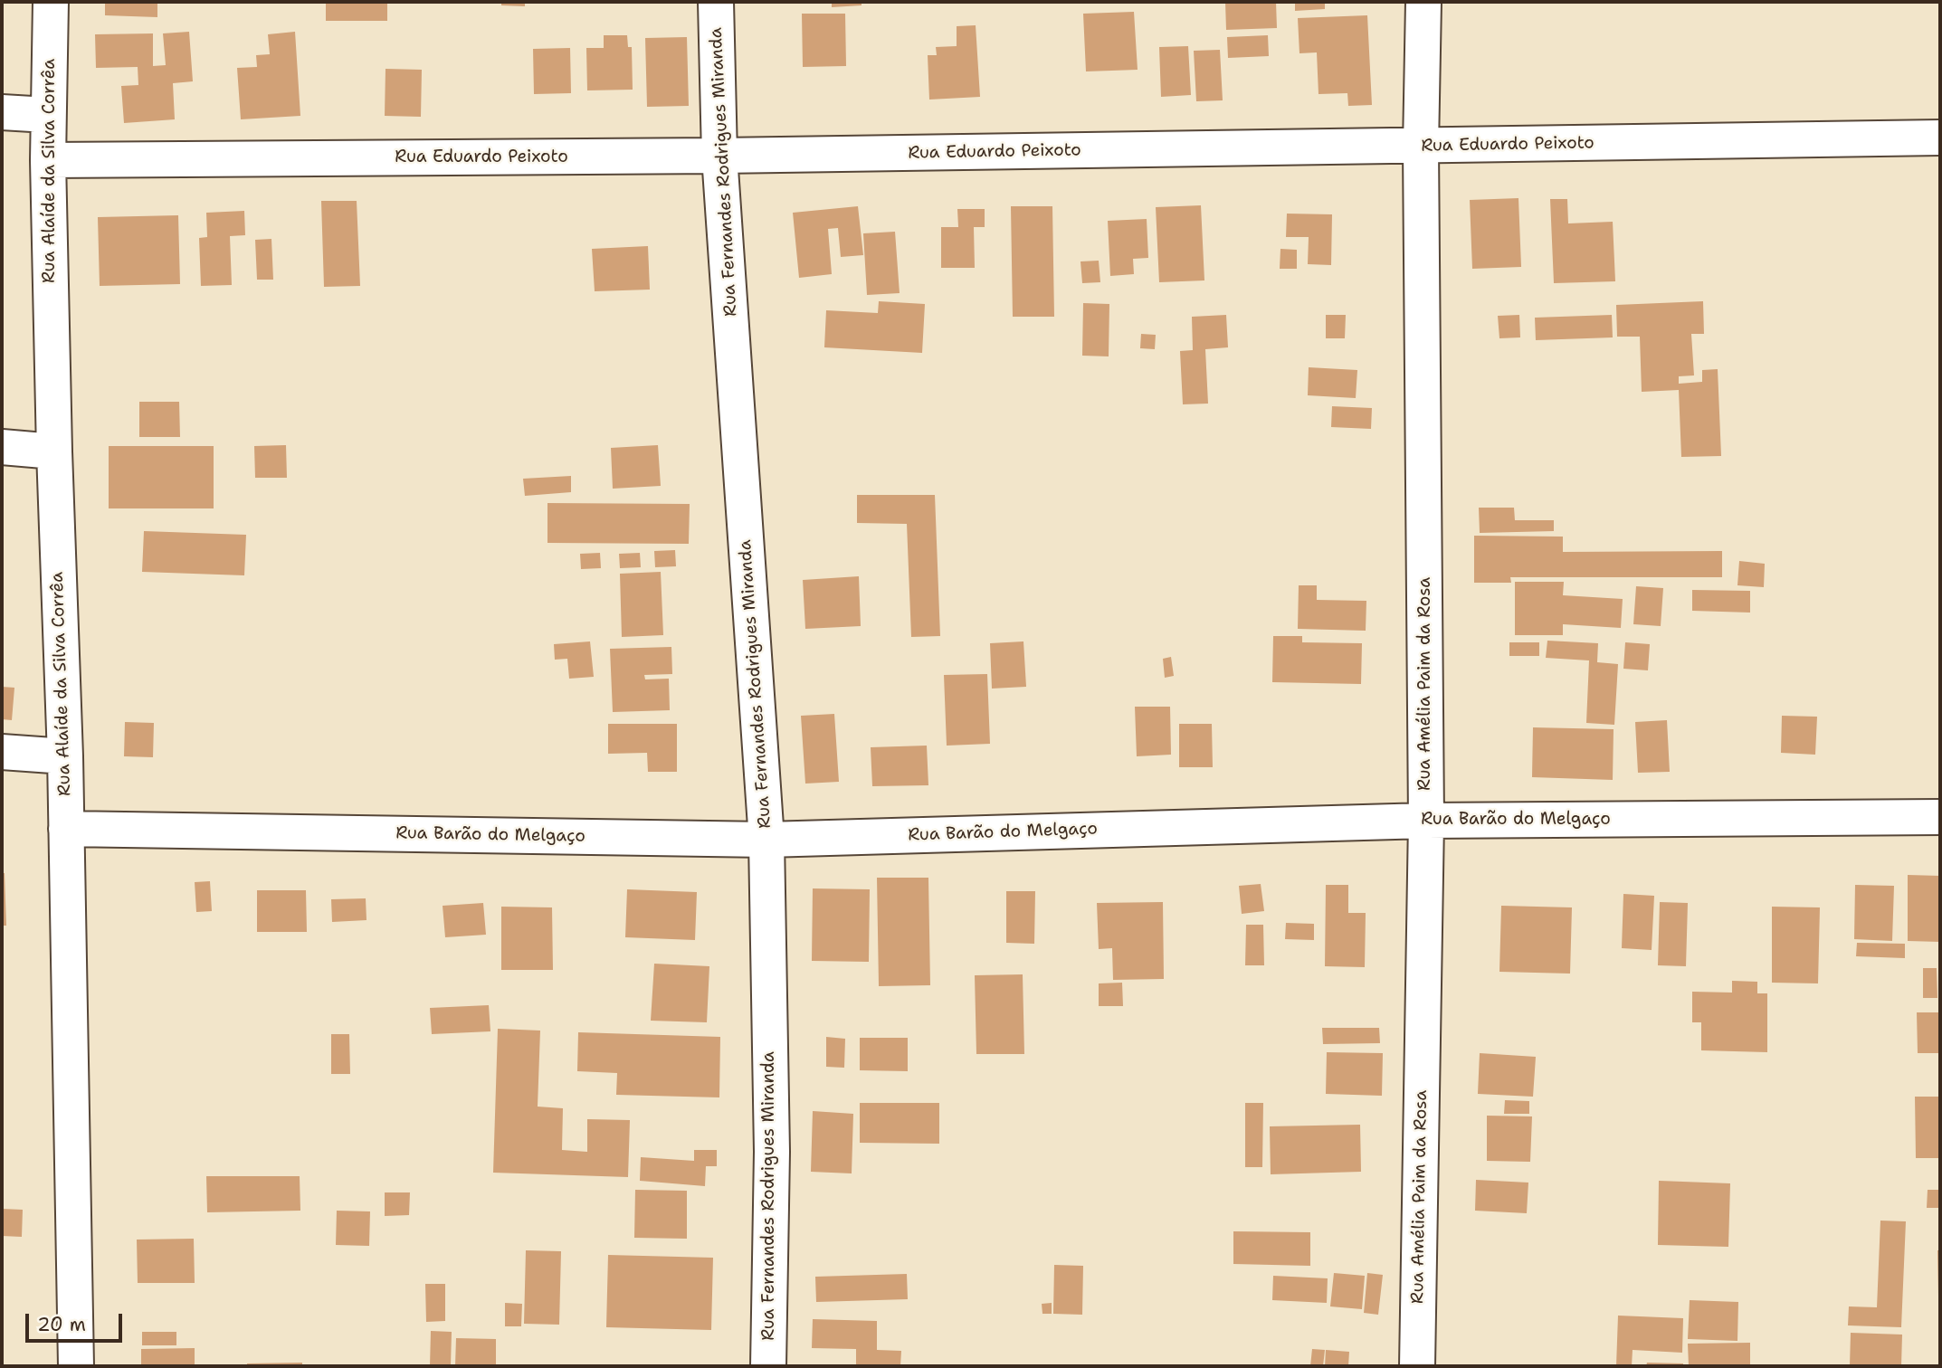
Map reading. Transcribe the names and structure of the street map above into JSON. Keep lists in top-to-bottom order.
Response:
{
  "streets": {
    "street": [
      "Rua Eduardo Peixoto",
      "Rua Alaíde da Silva Corrêa",
      "Rua Fernandes Rodrigues Miranda",
      "Rua Amélia Paim da Rosa",
      "Rua Barão do Melgaço"
    ]
  },
  "crossings": [
    ["Rua Eduardo Peixoto", "Rua Alaíde da Silva Corrêa"],
    ["Rua Eduardo Peixoto", "Rua Fernandes Rodrigues Miranda"],
    ["Rua Eduardo Peixoto", "Rua Amélia Paim da Rosa"],
    ["Rua Alaíde da Silva Corrêa", "Rua Barão do Melgaço"],
    ["Rua Fernandes Rodrigues Miranda", "Rua Barão do Melgaço"],
    ["Rua Amélia Paim da Rosa", "Rua Barão do Melgaço"]
  ],
  "scale_bar": "20 m"
}
